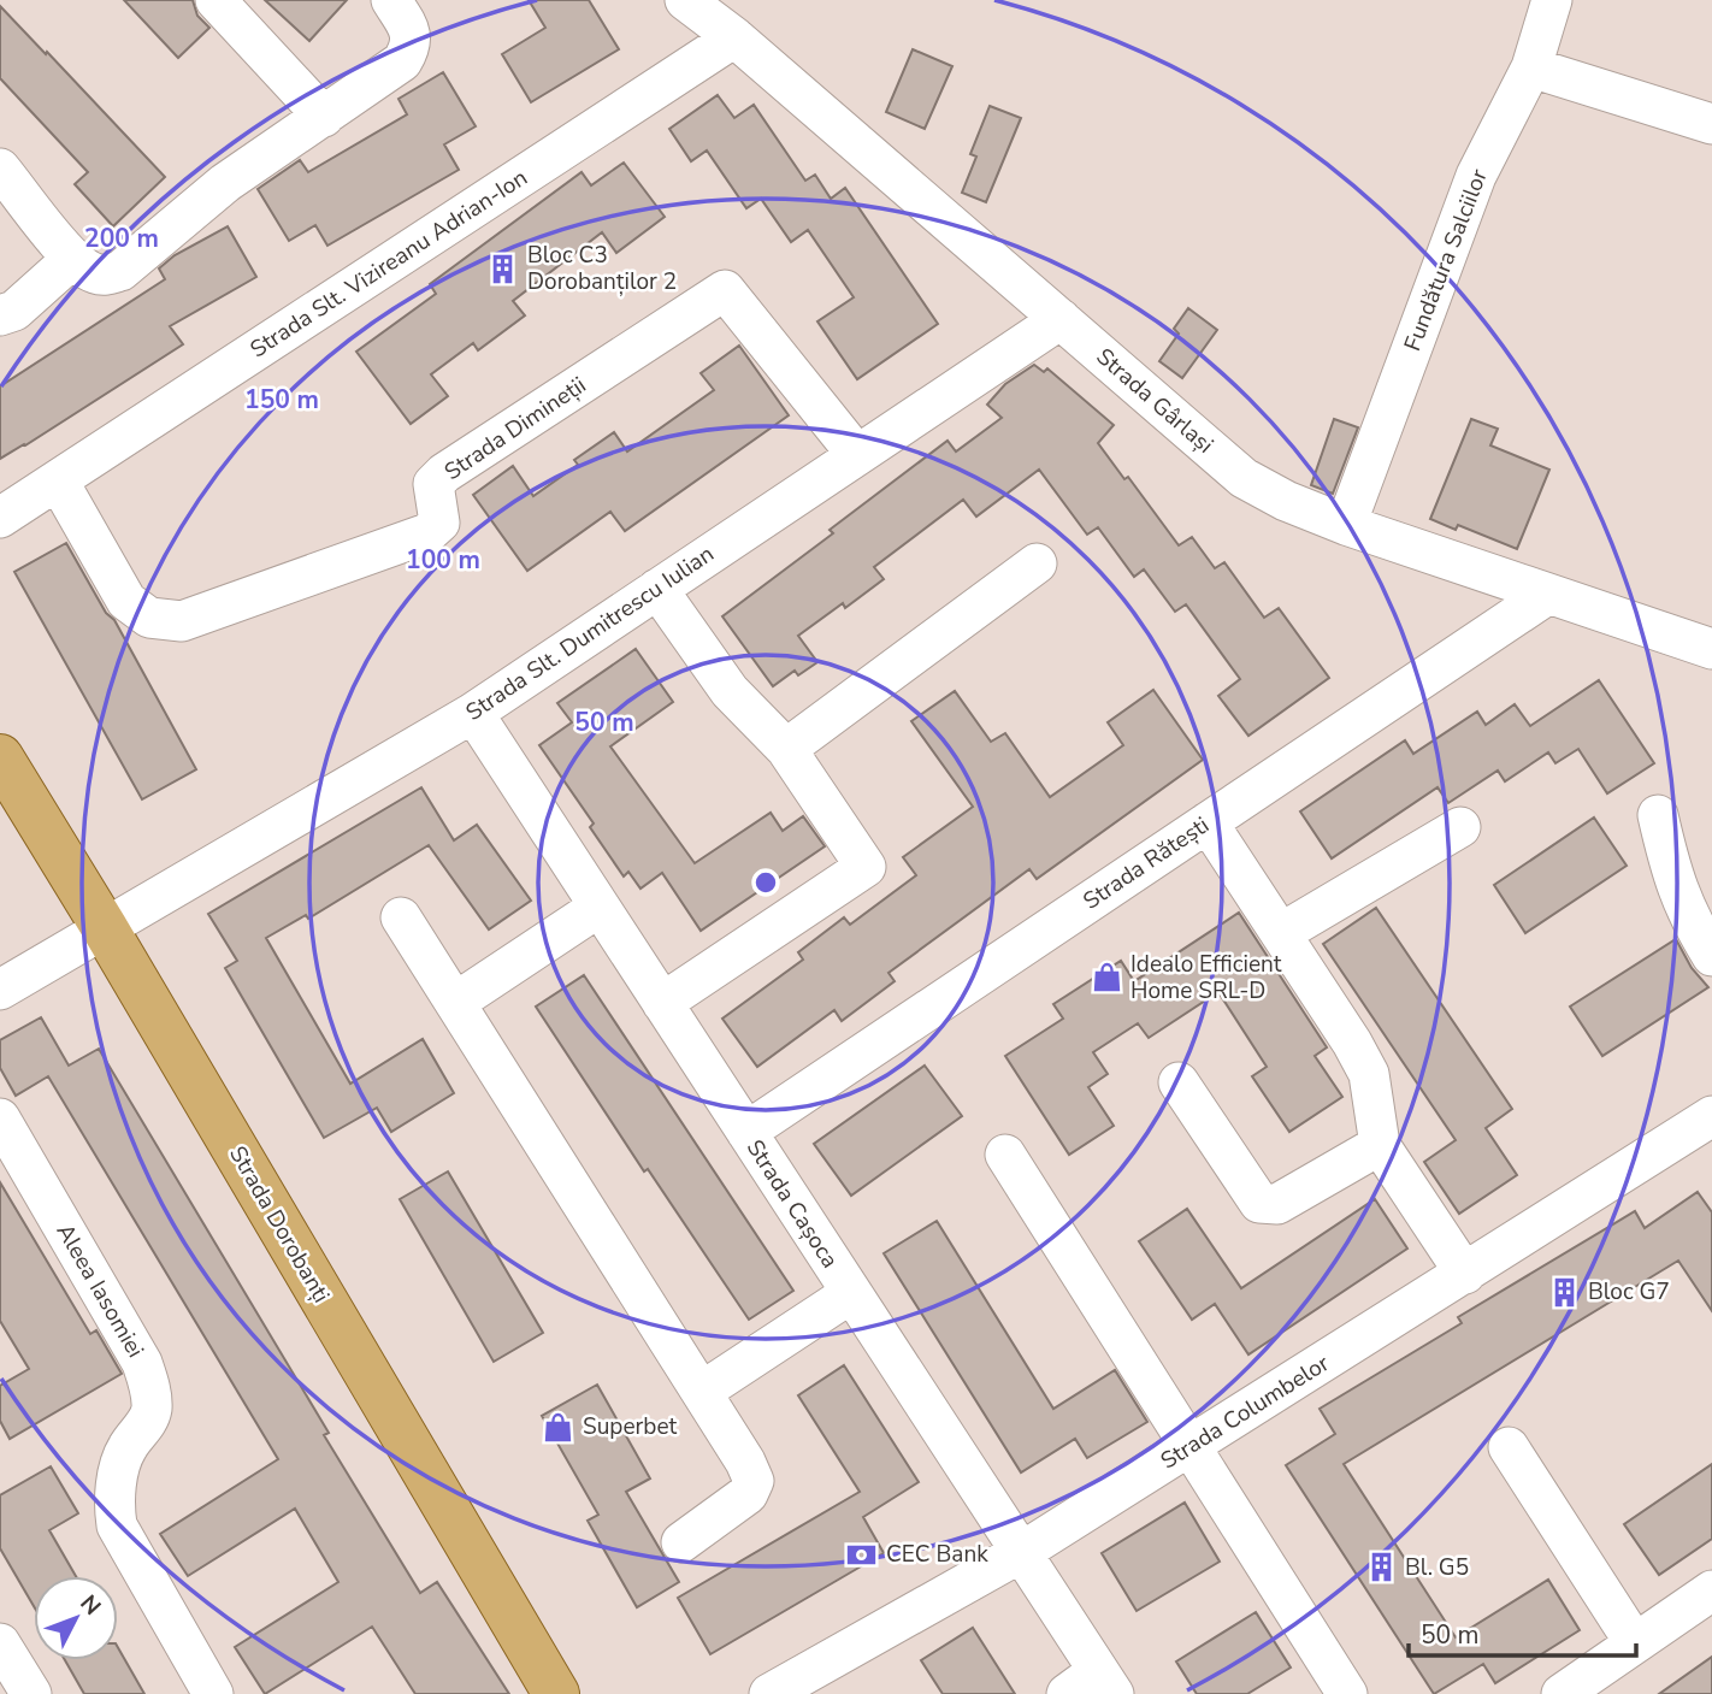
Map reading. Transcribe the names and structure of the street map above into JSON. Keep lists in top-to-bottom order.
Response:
{
  "streets": {
    "main road": ["Strada Dorobanți"],
    "street": [
      "Fundătura Salciilor",
      "Strada Slt. Vizireanu Adrian-Ion",
      "Strada Gârlași",
      "Strada Dimineții",
      "Strada Slt. Dumitrescu Iulian",
      "Strada Rătești",
      "Strada Cașoca",
      "Aleea Iasomiei",
      "Strada Columbelor"
    ]
  },
  "crossings": [
    ["Fundătura Salciilor", "Strada Gârlași"],
    ["Strada Slt. Vizireanu Adrian-Ion", "Strada Gârlași"],
    ["Strada Slt. Vizireanu Adrian-Ion", "Strada Dimineții"],
    ["Strada Gârlași", "Strada Slt. Dumitrescu Iulian"],
    ["Strada Gârlași", "Strada Rătești"],
    ["Strada Dimineții", "Strada Slt. Dumitrescu Iulian"],
    ["Strada Slt. Dumitrescu Iulian", "Strada Cașoca"],
    ["Strada Slt. Dumitrescu Iulian", "Strada Dorobanți"],
    ["Strada Rătești", "Strada Cașoca"],
    ["Strada Cașoca", "Strada Columbelor"]
  ],
  "places": {
    "building": ["Bloc C3 Dorobanților 2", "Bloc G7", "Bl. G5"],
    "shop": ["Idealo Efficient Home SRL-D", "Superbet"],
    "bank": ["CEC Bank"]
  },
  "scale_bar": "50 m",
  "north": "top right",
  "rings": [
    "200 m",
    "150 m",
    "100 m",
    "50 m"
  ]
}
